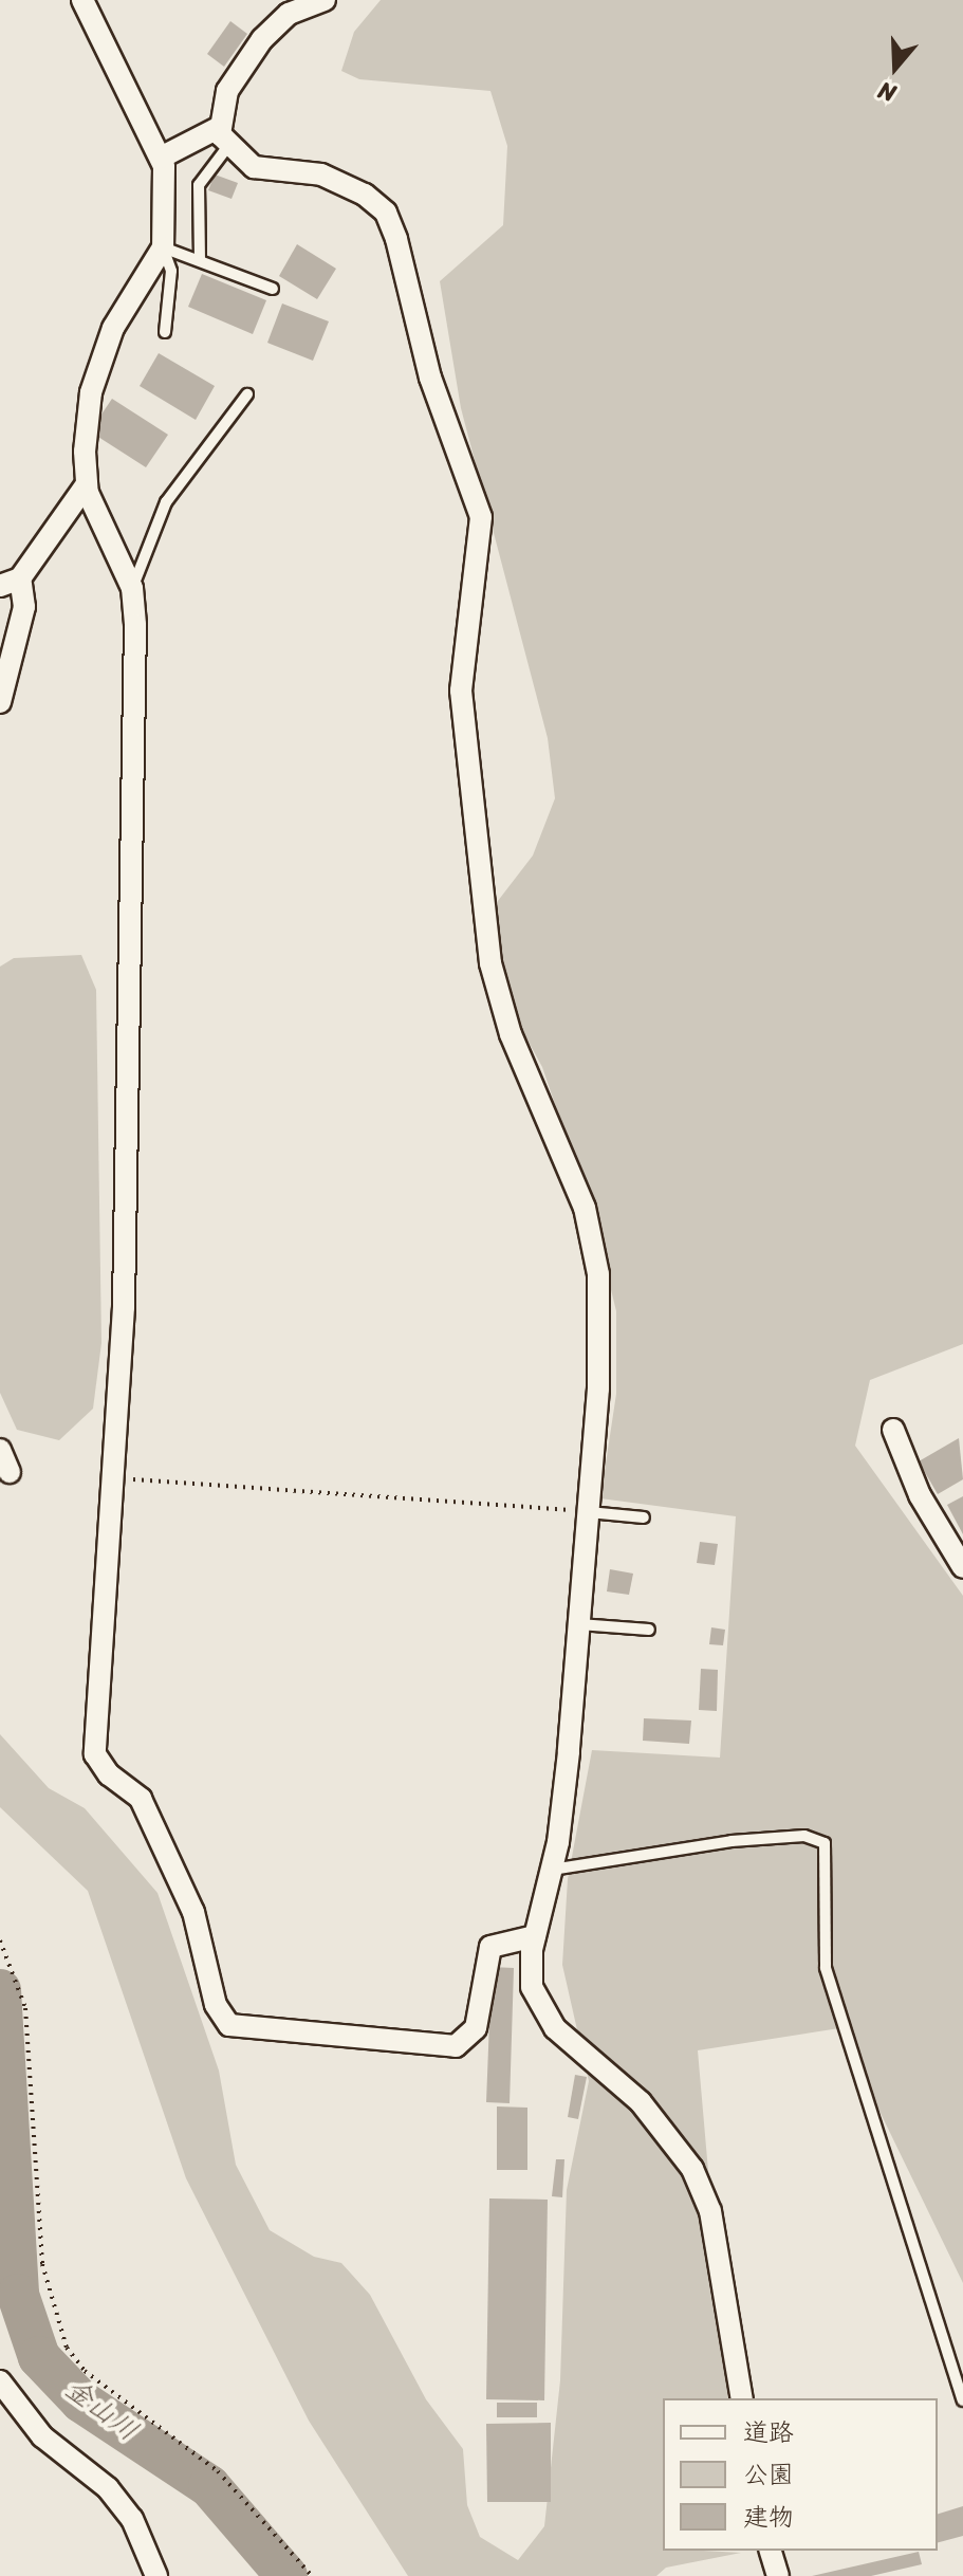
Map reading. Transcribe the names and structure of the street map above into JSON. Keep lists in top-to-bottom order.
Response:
{
  "water": ["金山川"],
  "legend": ["道路", "公園", "建物"],
  "north": "bottom"
}
